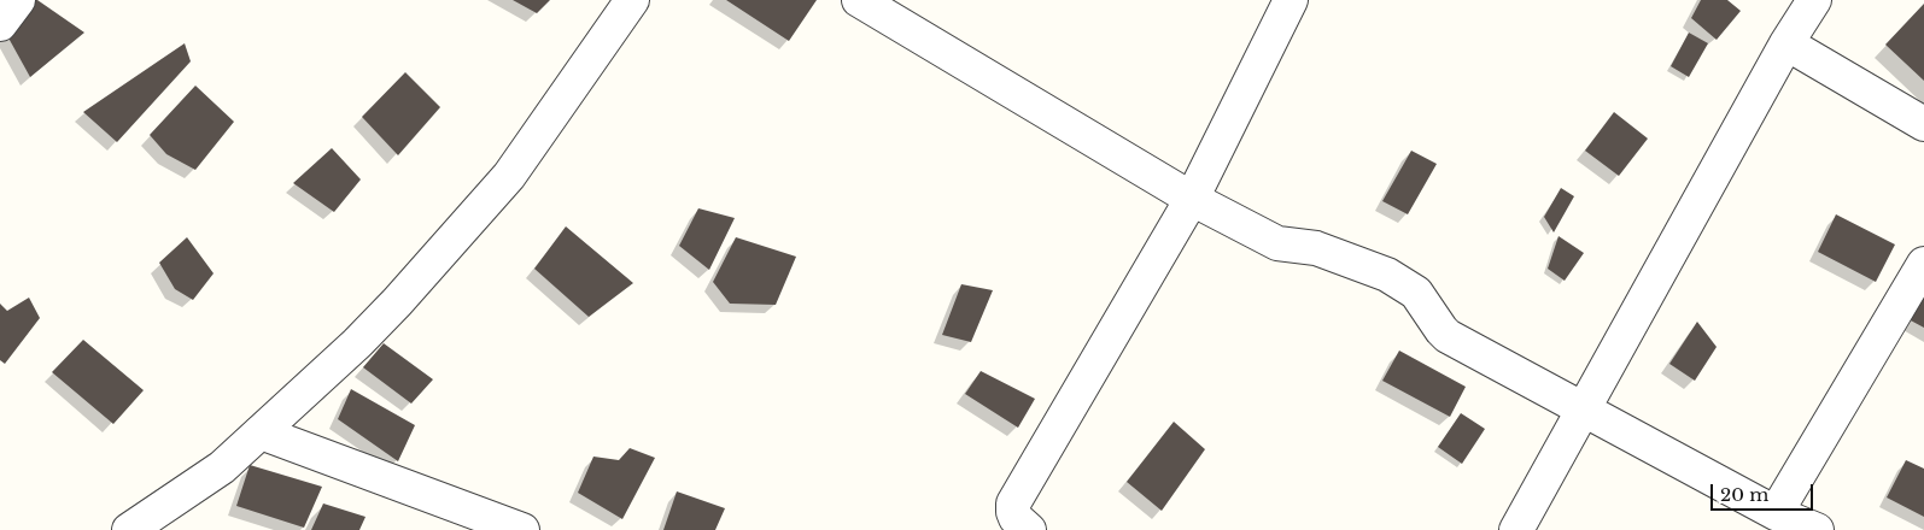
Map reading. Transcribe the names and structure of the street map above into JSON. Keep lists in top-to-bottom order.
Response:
{
  "scale_bar": "20 m"
}
